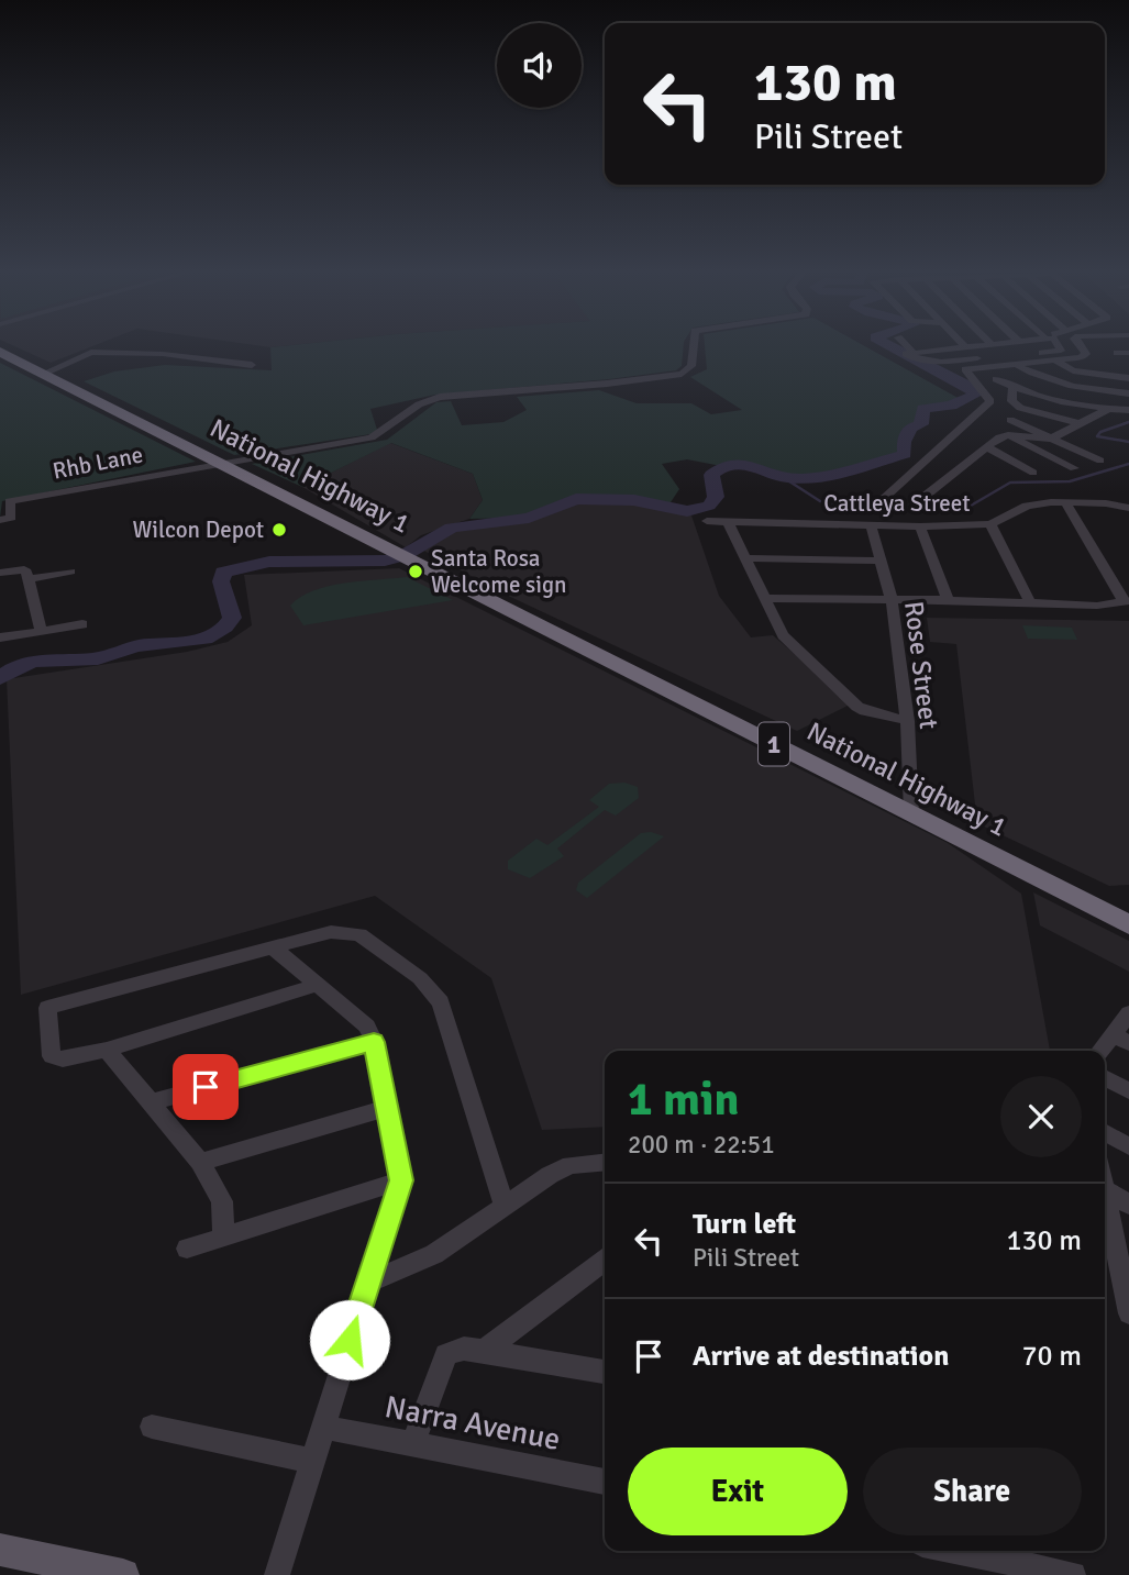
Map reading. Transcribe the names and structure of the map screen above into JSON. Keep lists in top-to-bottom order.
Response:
{
  "streets": {
    "highway": ["National Highway 1", "1"],
    "street": [
      "Rhb Lane",
      "Cattleya Street",
      "Rose Street",
      "Narra Avenue"
    ]
  },
  "crossings": [
    ["Rhb Lane", "National Highway 1"],
    ["National Highway 1", "Rose Street"],
    ["Cattleya Street", "Rose Street"]
  ],
  "places": ["Wilcon Depot", "Santa Rosa Welcome sign"],
  "page": {
    "turn": ["130 m", "Pili Street"],
    "heading": ["1 min", "200 m · 22:51"],
    "list": [
      {
        "name": "Turn left",
        "note": "Pili Street",
        "value": "130 m"
      },
      {
        "name": "Arrive at destination",
        "value": "70 m"
      }
    ],
    "buttons": ["Exit", "Share"]
  }
}
